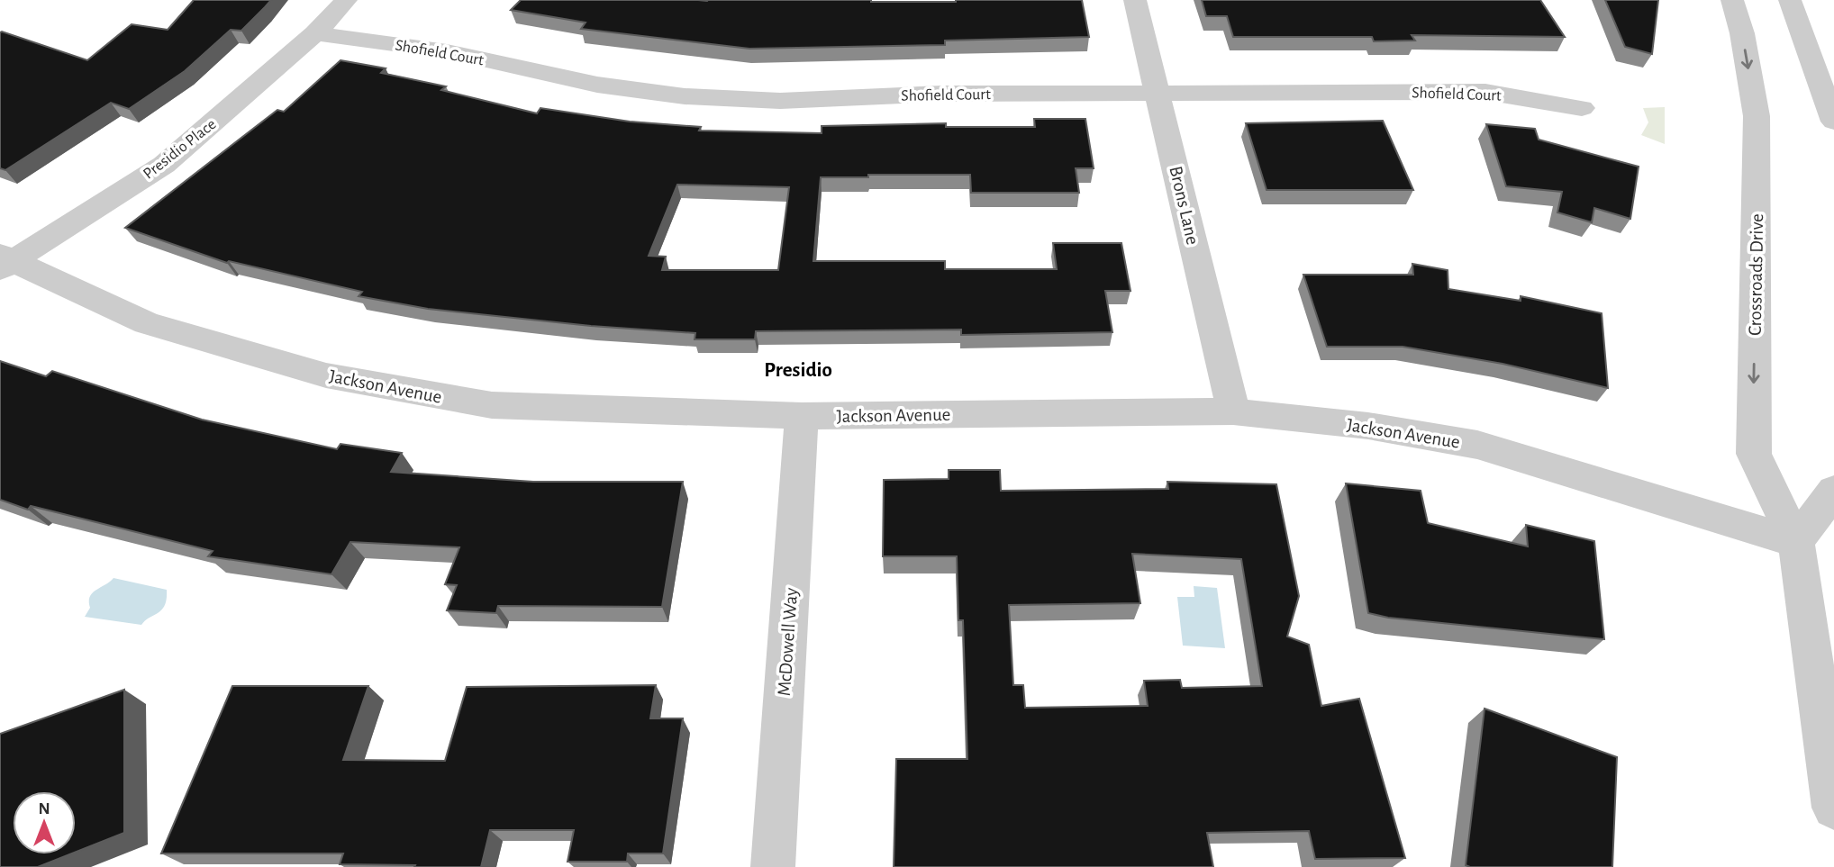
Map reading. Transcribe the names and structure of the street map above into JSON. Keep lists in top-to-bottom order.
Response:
{
  "streets": {
    "street": [
      "Shofield Court",
      "Presidio Place",
      "Brons Lane",
      "Crossroads Drive",
      "Jackson Avenue",
      "McDowell Way"
    ]
  },
  "crossings": [
    ["Shofield Court", "Presidio Place"],
    ["Shofield Court", "Brons Lane"],
    ["Presidio Place", "Jackson Avenue"],
    ["Brons Lane", "Jackson Avenue"],
    ["Crossroads Drive", "Jackson Avenue"],
    ["Jackson Avenue", "McDowell Way"]
  ],
  "one_way": ["Crossroads Drive"],
  "districts": ["Presidio"],
  "north": "top"
}
